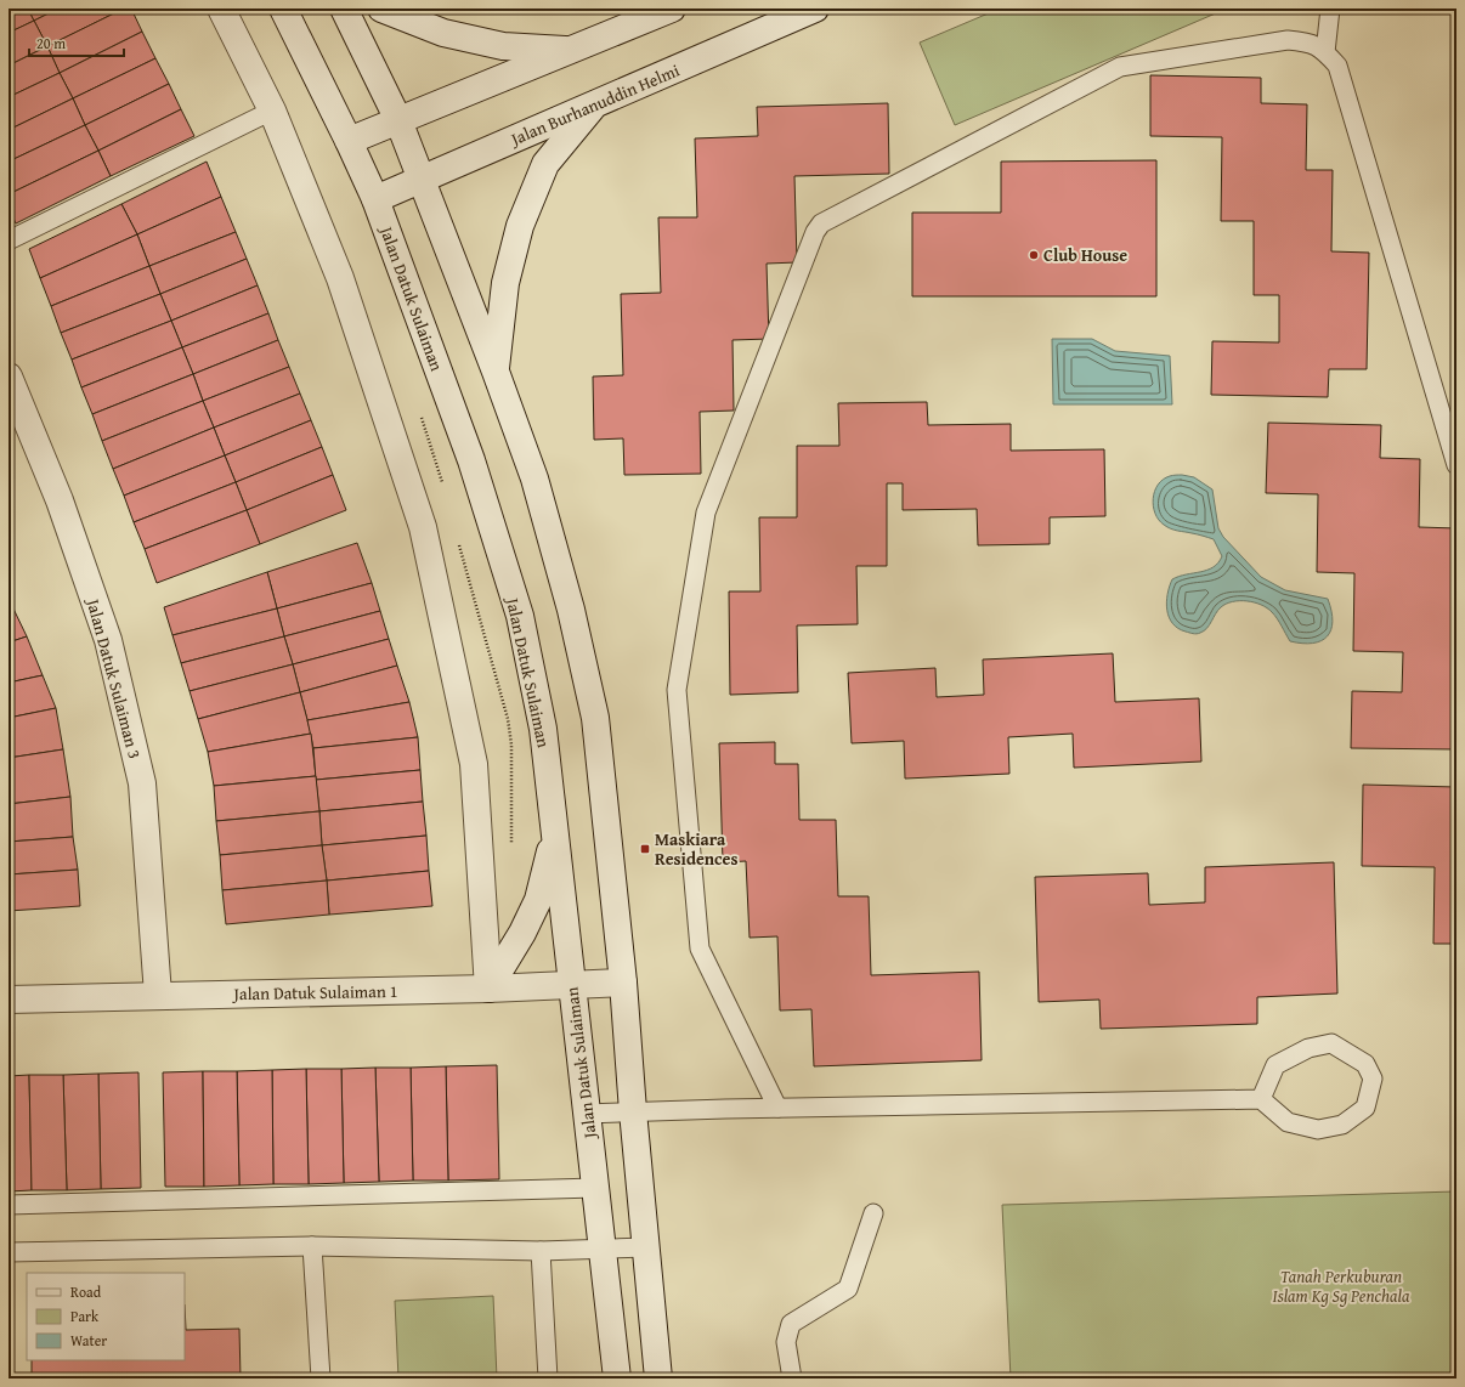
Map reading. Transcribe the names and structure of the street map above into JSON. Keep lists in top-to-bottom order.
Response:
{
  "streets": {
    "main road": [
      "Jalan Burhanuddin Helmi",
      "Jalan Datuk Sulaiman",
      "Jalan Datuk Sulaiman 3",
      "Jalan Datuk Sulaiman 1"
    ]
  },
  "crossings": [
    ["Jalan Burhanuddin Helmi", "Jalan Datuk Sulaiman"],
    ["Jalan Datuk Sulaiman", "Jalan Datuk Sulaiman 1"],
    ["Jalan Datuk Sulaiman 3", "Jalan Datuk Sulaiman 1"]
  ],
  "parks": ["Tanah Perkuburan Islam Kg Sg Penchala"],
  "places": {
    "other": ["Club House"],
    "transit": ["Maskiara Residences"]
  },
  "legend": ["Road", "Park", "Water"],
  "scale_bar": "20 m"
}
